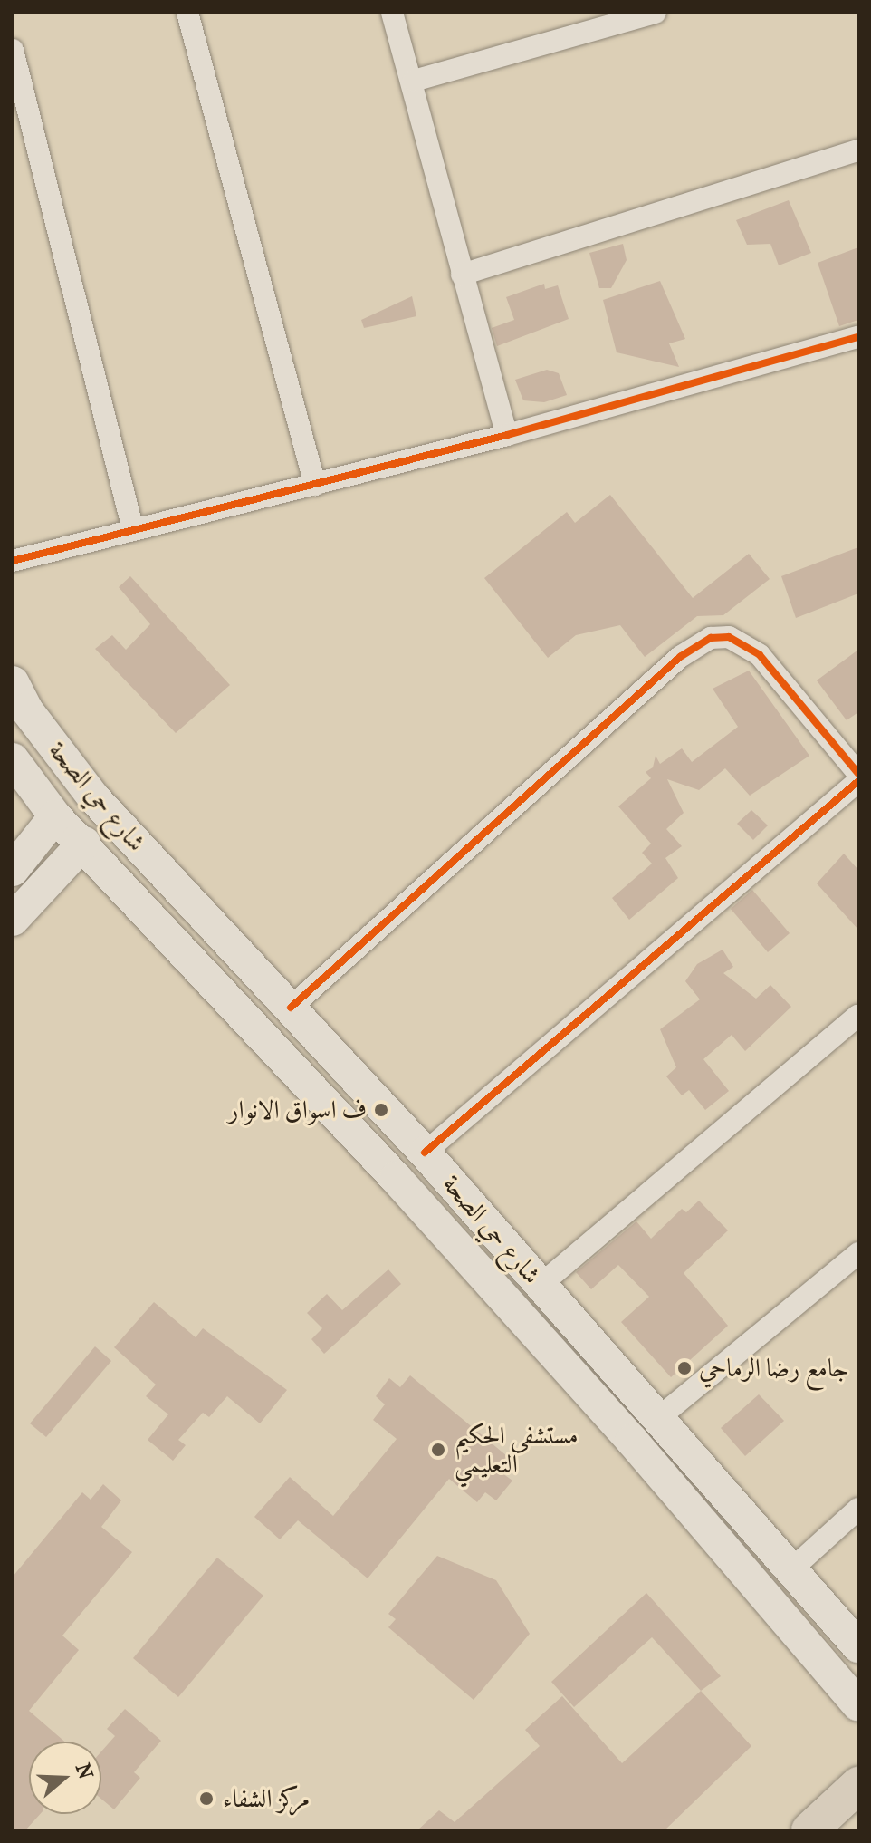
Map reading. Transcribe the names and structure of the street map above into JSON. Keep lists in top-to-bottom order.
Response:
{
  "streets": {
    "main road": ["شارع حي الصحة"]
  },
  "places": [
    "ف اسواق الانوار",
    "جامع رضا الرماحي",
    "مستشفى الحكيم التعليمي",
    "مركز الشفاء"
  ],
  "north": "right"
}
